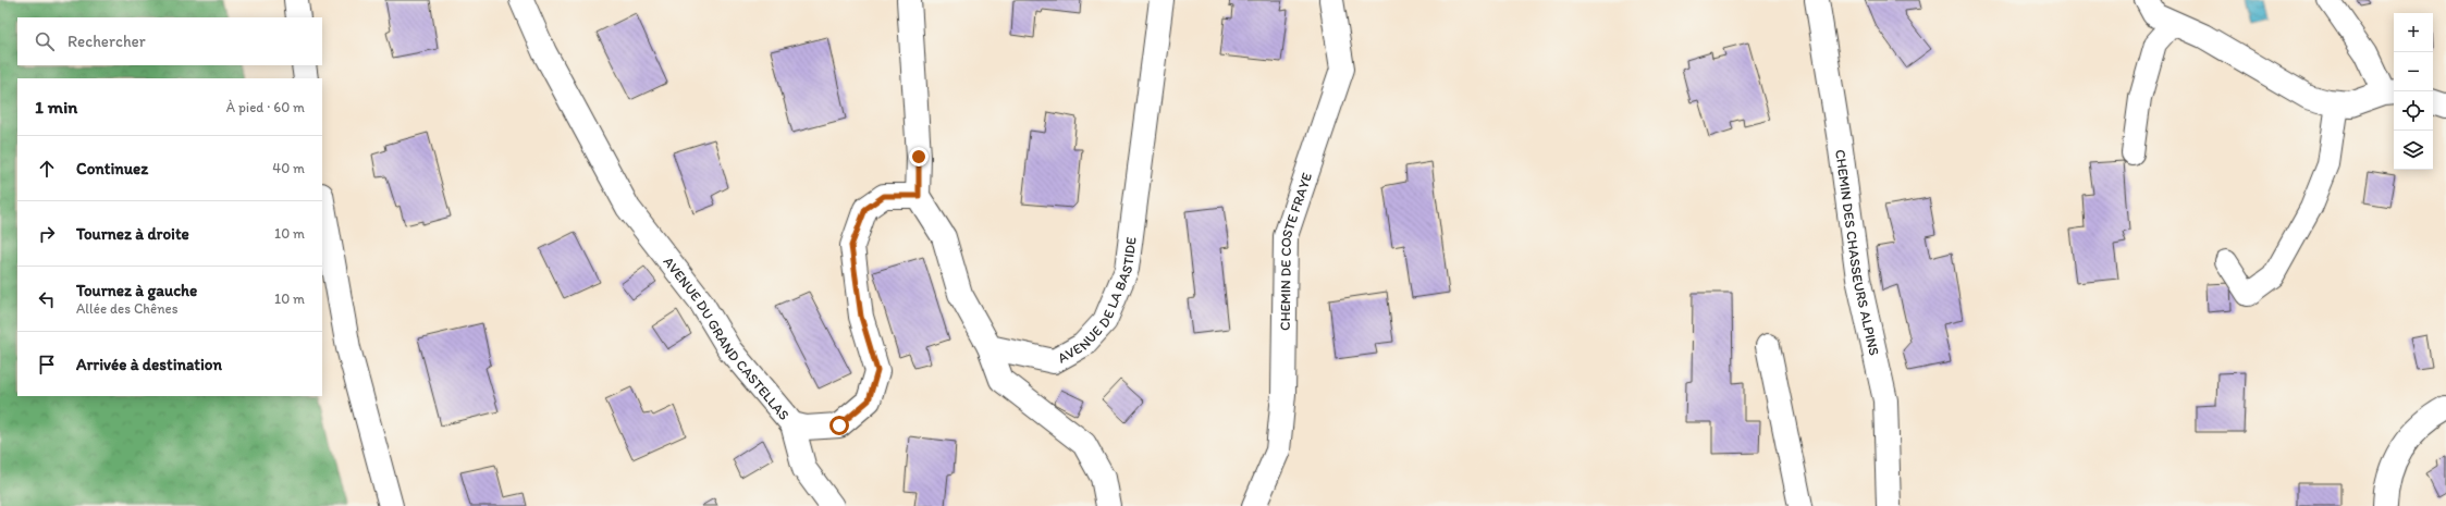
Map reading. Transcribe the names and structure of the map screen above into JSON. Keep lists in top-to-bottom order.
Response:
{
  "streets": {
    "street": [
      "CHEMIN DE COSTE FRAYE",
      "CHEMIN DES CHASSEURS ALPINS",
      "AVENUE DE LA BASTIDE",
      "AVENUE DU GRAND CASTELLAS"
    ]
  },
  "page": {
    "map_buttons": ["+", "−"],
    "search": "Rechercher",
    "heading": ["1 min", "À pied · 60 m"],
    "list": [
      ["Continuez", "40 m"],
      ["Tournez à droite", "10 m"],
      ["Tournez à gauche", "Allée des Chênes", "10 m"],
      "Arrivée à destination"
    ]
  }
}
